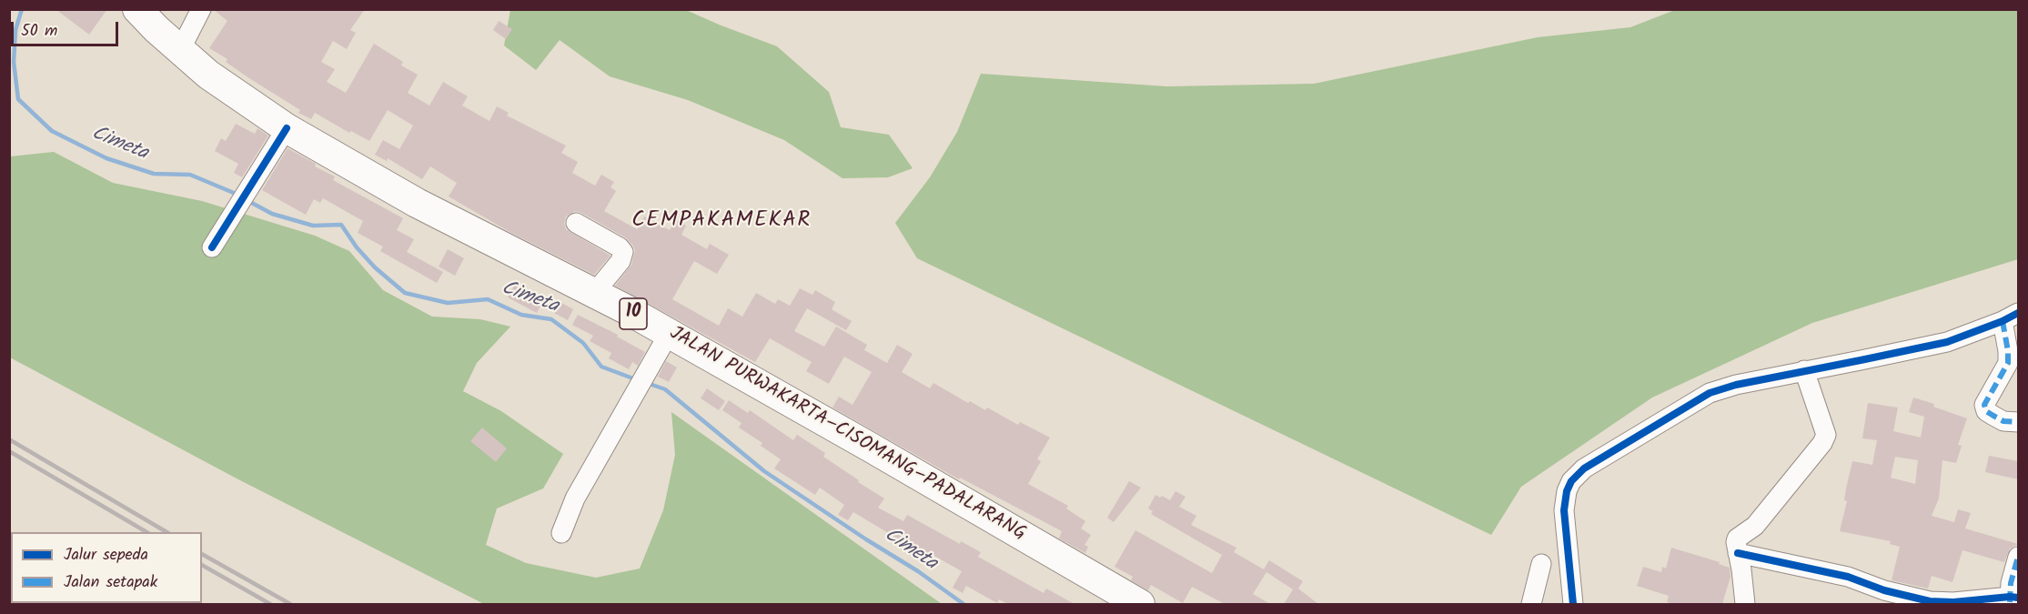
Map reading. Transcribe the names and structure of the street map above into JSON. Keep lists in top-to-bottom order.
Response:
{
  "streets": {
    "highway": ["10", "JALAN PURWAKARTA–CISOMANG–PADALARANG"]
  },
  "districts": ["CEMPAKAMEKAR"],
  "water": ["Cimeta"],
  "legend": ["Jalur sepeda", "Jalan setapak"],
  "scale_bar": "50 m"
}
